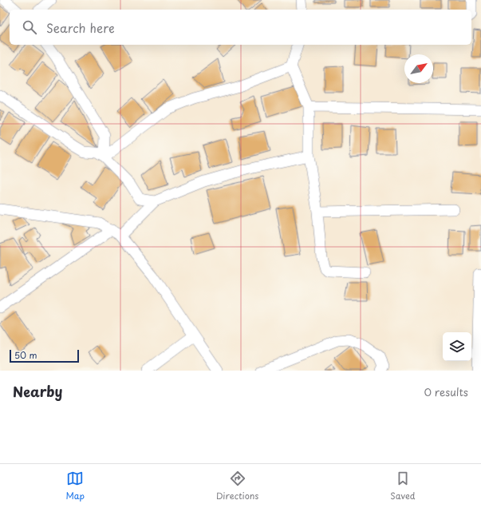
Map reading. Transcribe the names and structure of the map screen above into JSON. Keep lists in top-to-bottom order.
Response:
{
  "scale_bar": "50 m",
  "north": "top right",
  "page": {
    "search": "Search here",
    "scale": "50 m",
    "heading": ["Nearby", "0 results"],
    "nav": ["Map", "Directions", "Saved"]
  }
}
